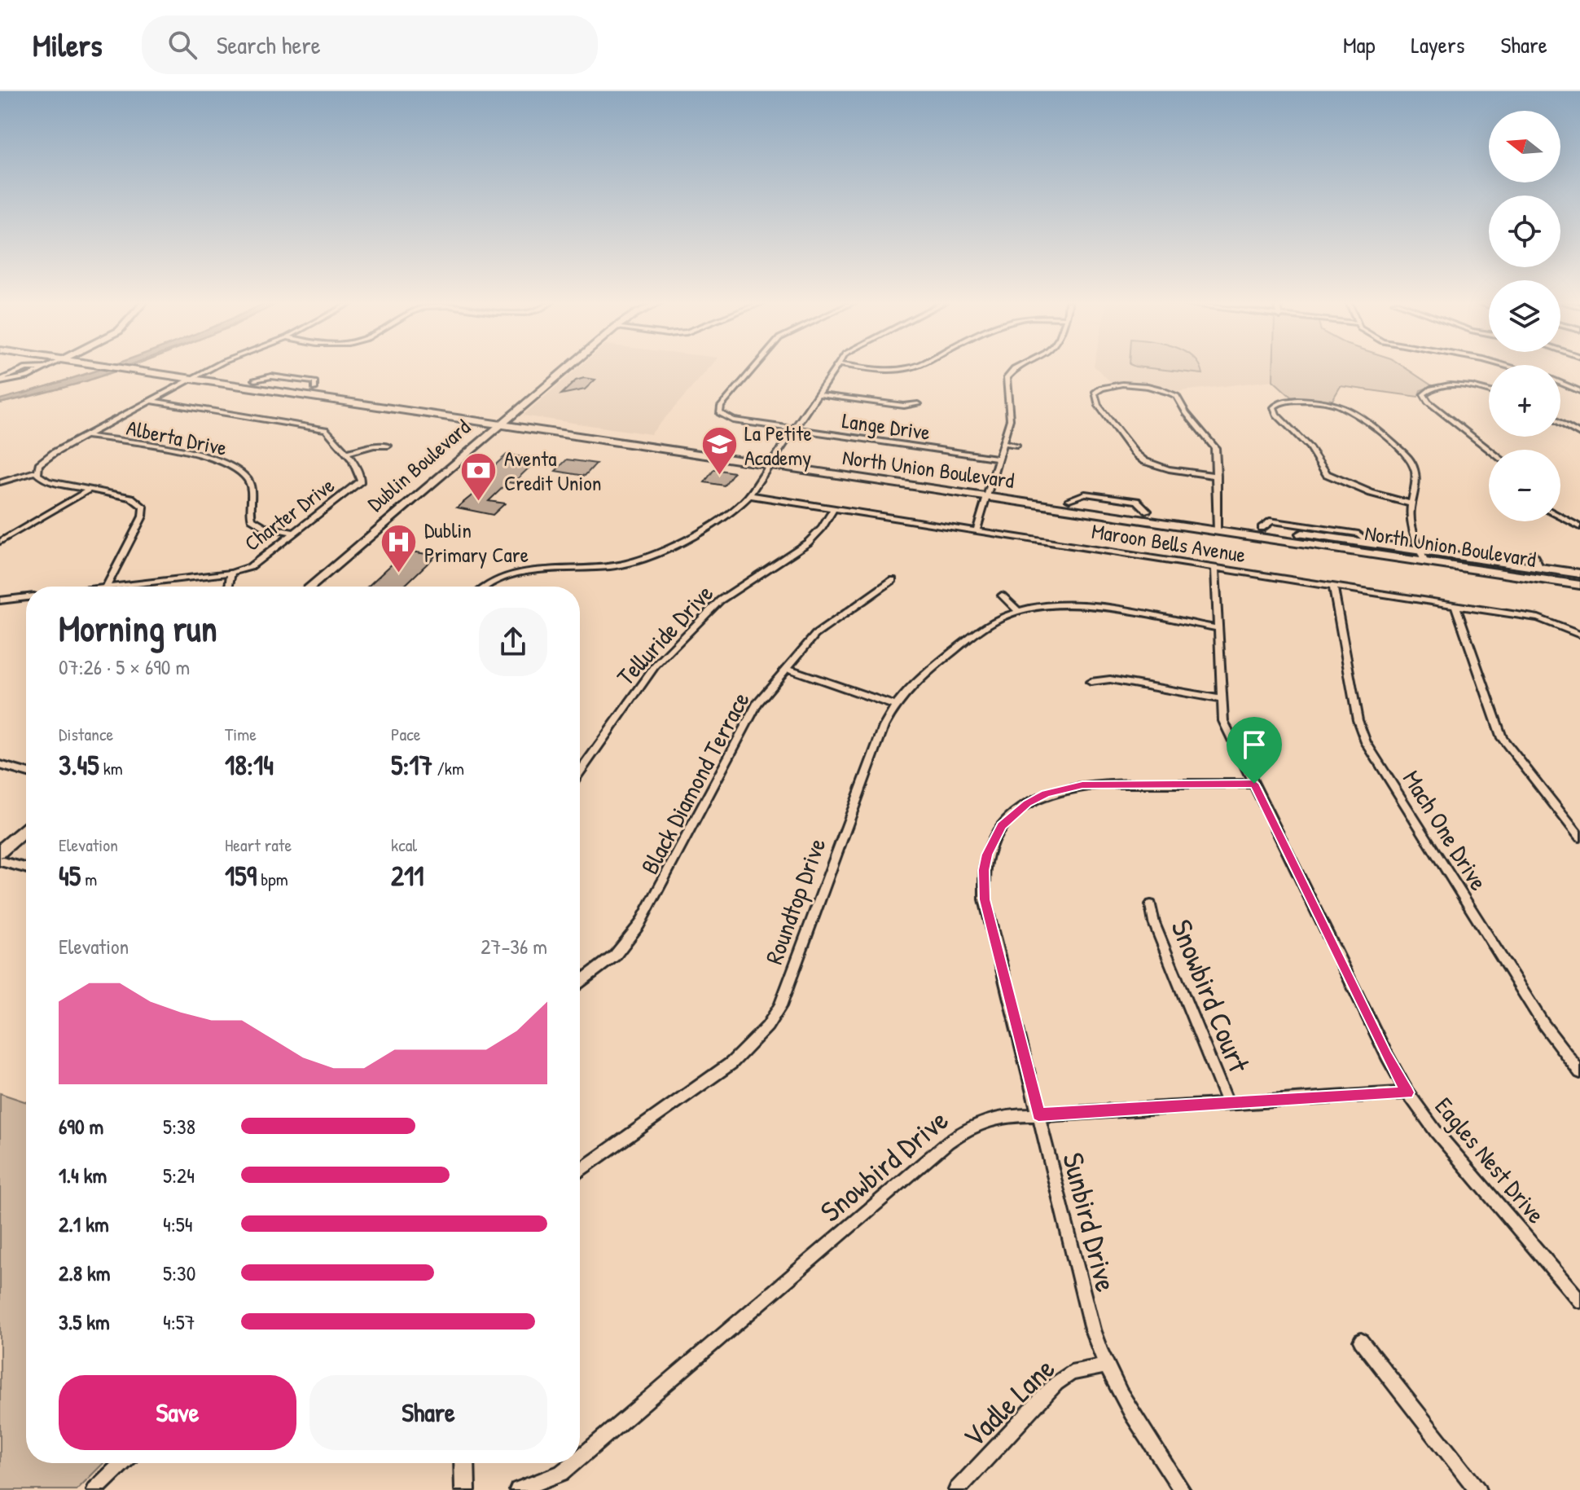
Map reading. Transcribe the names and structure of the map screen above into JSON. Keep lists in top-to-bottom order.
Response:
{
  "streets": {
    "main road": ["Dublin Boulevard", "North Union Boulevard"],
    "street": [
      "Lange Drive",
      "Alberta Drive",
      "Charter Drive",
      "Maroon Bells Avenue",
      "Telluride Drive",
      "Black Diamond Terrace",
      "Mach One Drive",
      "Roundtop Drive",
      "Snowbird Court",
      "Eagles Nest Drive",
      "Snowbird Drive",
      "Sunbird Drive",
      "Vadle Lane"
    ]
  },
  "crossings": [
    ["Alberta Drive", "Charter Drive"],
    ["Dublin Boulevard", "North Union Boulevard"],
    ["Maroon Bells Avenue", "Telluride Drive"],
    ["Maroon Bells Avenue", "Mach One Drive"],
    ["Maroon Bells Avenue", "Eagles Nest Drive"],
    ["Roundtop Drive", "Eagles Nest Drive"],
    ["Snowbird Court", "Snowbird Drive"],
    ["Eagles Nest Drive", "Snowbird Drive"],
    ["Eagles Nest Drive", "Sunbird Drive"],
    ["Snowbird Drive", "Sunbird Drive"],
    ["Sunbird Drive", "Vadle Lane"]
  ],
  "places": {
    "school or university": ["La Petite Academy"],
    "bank": ["Aventa Credit Union"],
    "hospital": ["Dublin Primary Care"]
  },
  "north": "left",
  "page": {
    "header": "Milers",
    "search": "Search here",
    "nav": ["Map", "Layers", "Share"],
    "map_buttons": ["+", "−"],
    "heading": ["Morning run", "07:26 · 5 × 690 m"],
    "stats": [
      ["Distance", "3.45 km"],
      ["Time", "18:14"],
      ["Pace", "5:17 /km"],
      ["Elevation", "45 m"],
      ["Heart rate", "159 bpm"],
      ["kcal", "211"]
    ],
    "chart": ["Elevation", "27–36 m"],
    "list": [
      {
        "name": "690 m",
        "note": "5:38"
      },
      {
        "name": "1.4 km",
        "note": "5:24"
      },
      {
        "name": "2.1 km",
        "note": "4:54"
      },
      {
        "name": "2.8 km",
        "note": "5:30"
      },
      {
        "name": "3.5 km",
        "note": "4:57"
      }
    ],
    "buttons": ["Save", "Share"]
  }
}
